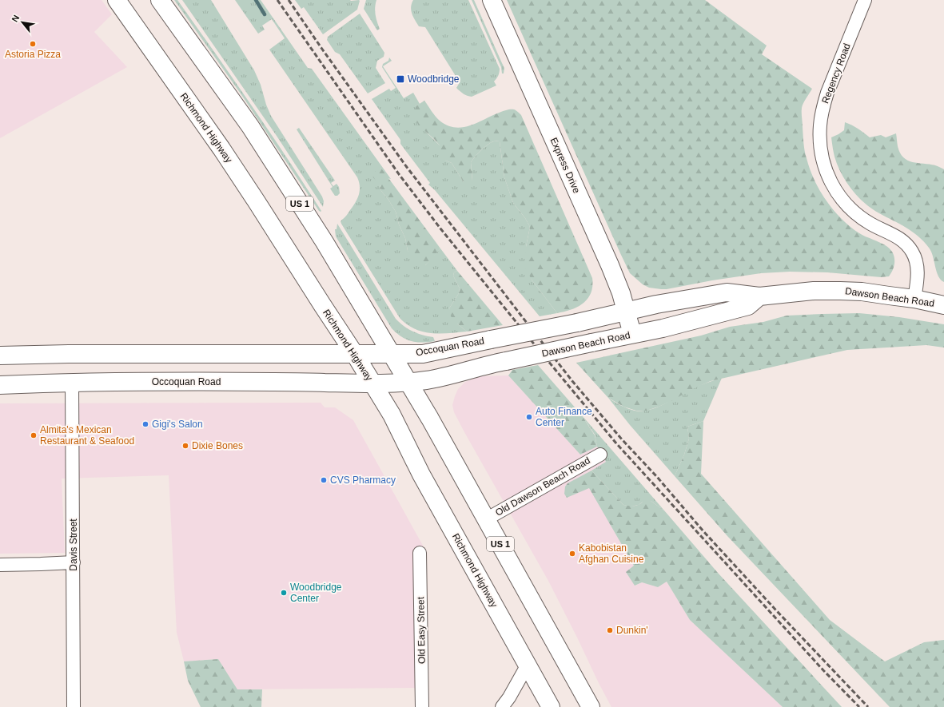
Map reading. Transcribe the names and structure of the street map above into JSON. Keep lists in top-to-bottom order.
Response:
{
  "streets": {
    "main road": [
      "Richmond Highway",
      "Express Drive",
      "US 1",
      "Dawson Beach Road",
      "Occoquan Road"
    ],
    "street": [
      "Regency Road",
      "Old Dawson Beach Road",
      "Davis Street",
      "Old Easy Street"
    ]
  },
  "crossings": [
    ["Regency Road", "Dawson Beach Road"],
    ["Richmond Highway", "Occoquan Road"],
    ["Express Drive", "Dawson Beach Road"],
    ["US 1", "Dawson Beach Road"],
    ["US 1", "Occoquan Road"],
    ["US 1", "Old Dawson Beach Road"],
    ["Dawson Beach Road", "Occoquan Road"],
    ["Occoquan Road", "Davis Street"]
  ],
  "places": {
    "other": [
      "Astoria Pizza",
      "Auto Finance Center",
      "Gigi's Salon",
      "Almita's Mexican Restaurant & Seafood",
      "Dixie Bones",
      "CVS Pharmacy",
      "Kabobistan Afghan Cuisine",
      "Woodbridge Center",
      "Dunkin'"
    ],
    "transit": ["Woodbridge"]
  },
  "north": "top left"
}
